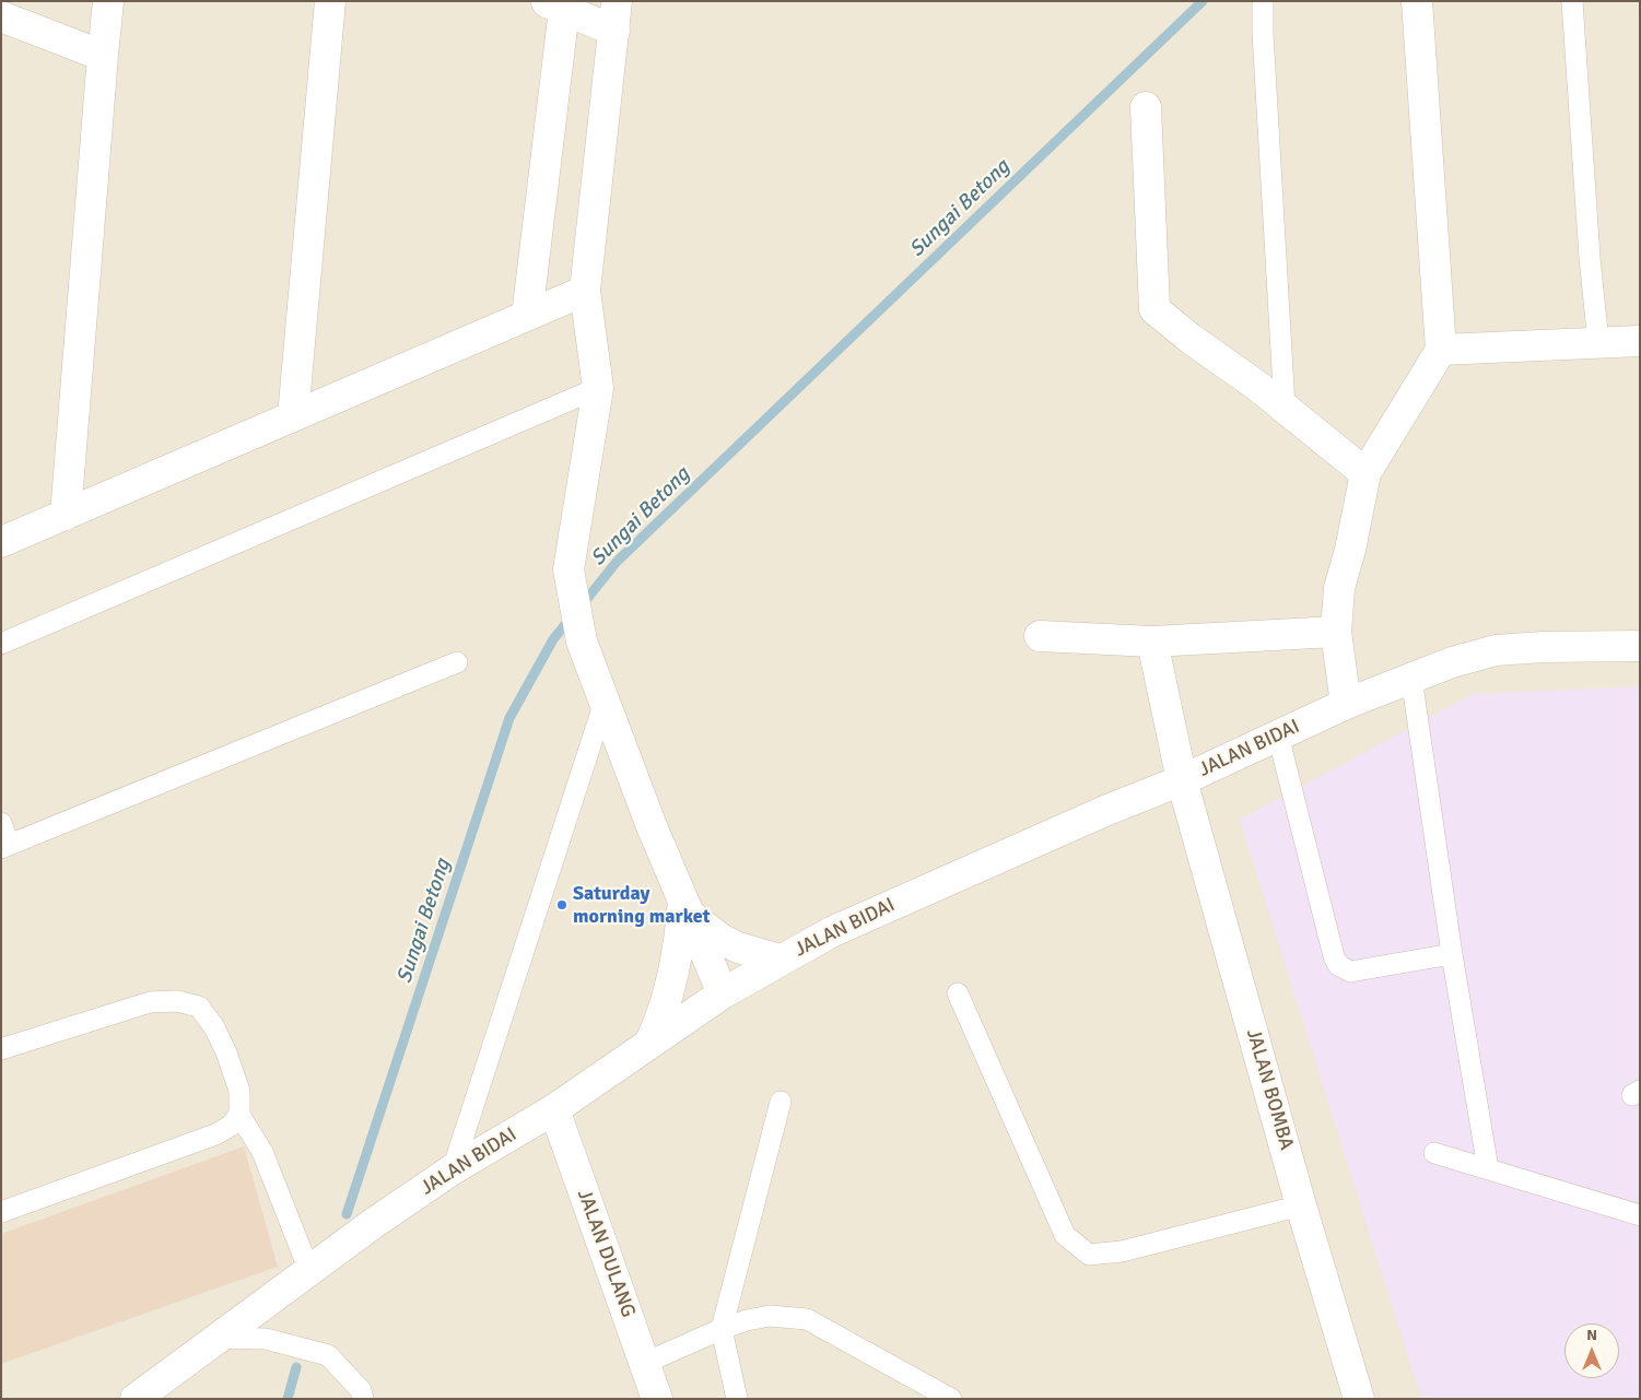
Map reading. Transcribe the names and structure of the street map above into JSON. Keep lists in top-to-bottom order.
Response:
{
  "streets": {
    "street": ["JALAN BIDAI", "JALAN BOMBA", "JALAN DULANG"]
  },
  "crossings": [
    ["JALAN BIDAI", "JALAN BOMBA"],
    ["JALAN BIDAI", "JALAN DULANG"]
  ],
  "water": ["Sungai Betong"],
  "places": ["Saturday morning market"],
  "north": "top"
}
